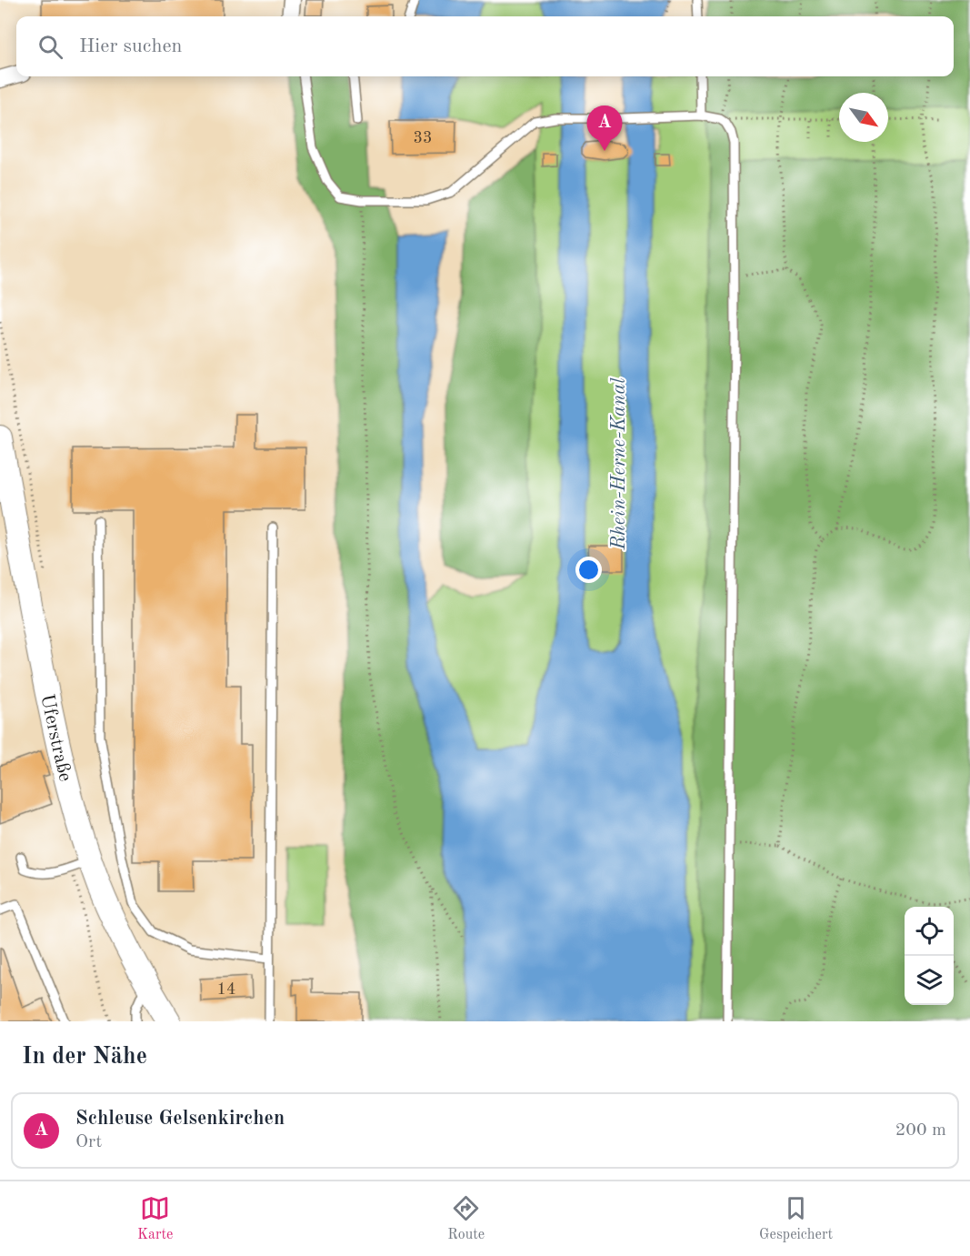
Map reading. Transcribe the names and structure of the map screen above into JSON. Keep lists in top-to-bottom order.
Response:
{
  "streets": {
    "main road": ["Uferstraße"]
  },
  "water": ["Rhein-Herne-Kanal"],
  "house_numbers": ["33", "14"],
  "north": "bottom right",
  "page": {
    "search": "Hier suchen",
    "pins": "A",
    "heading": "In der Nähe",
    "list": [
      {
        "mark": "A",
        "name": "Schleuse Gelsenkirchen",
        "note": "Ort",
        "value": "200 m"
      }
    ],
    "nav": ["Karte", "Route", "Gespeichert"]
  }
}
